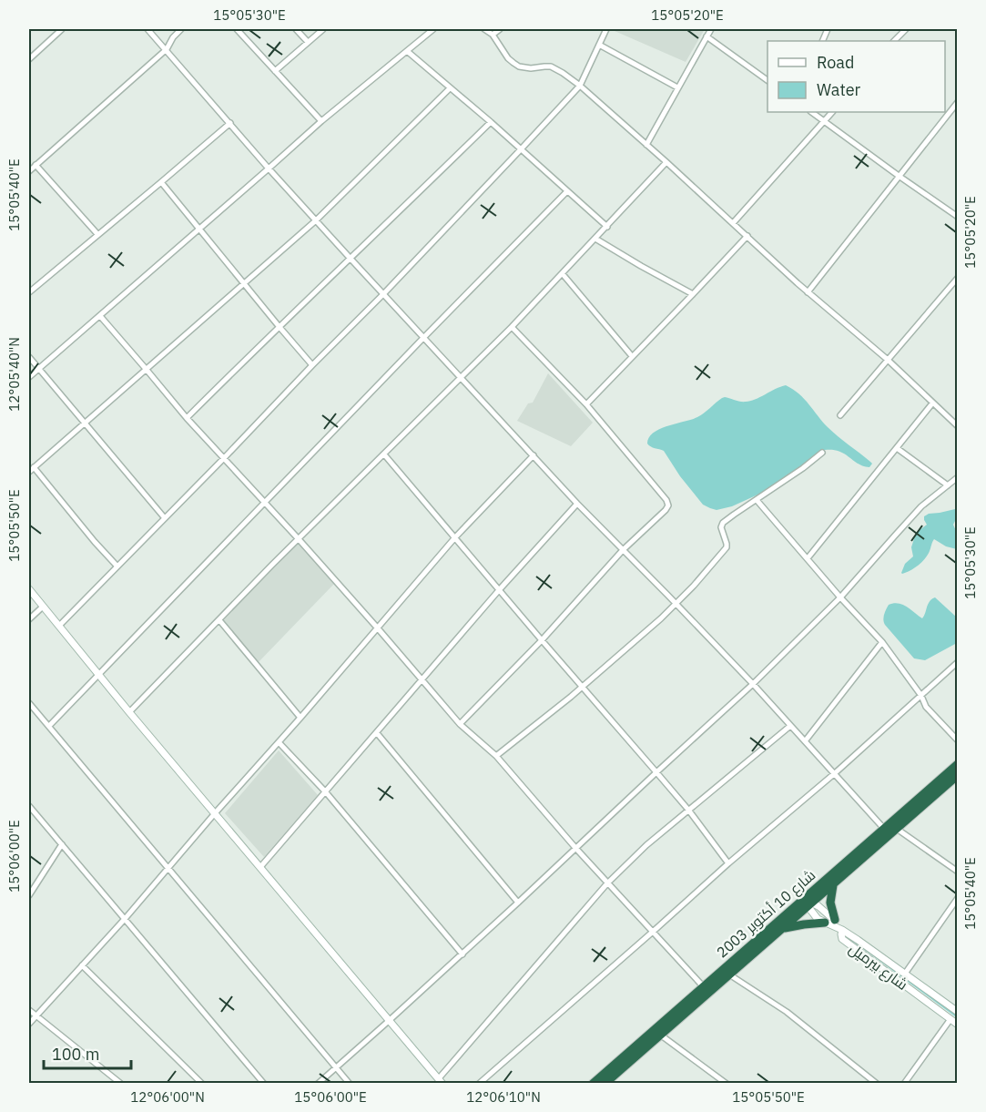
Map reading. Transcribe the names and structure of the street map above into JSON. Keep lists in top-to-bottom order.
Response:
{
  "streets": {
    "highway": ["شارع 10 أكتوبر 2003"],
    "street": ["شارع بيرميل"]
  },
  "legend": ["Road", "Water"],
  "scale_bar": "100 m",
  "coordinates": [
    "15°05'30\"E",
    "15°05'20\"E",
    "15°05'40\"E",
    "12°05'40\"N",
    "15°05'50\"E",
    "15°06'00\"E",
    "12°06'00\"N",
    "12°06'10\"N"
  ]
}
